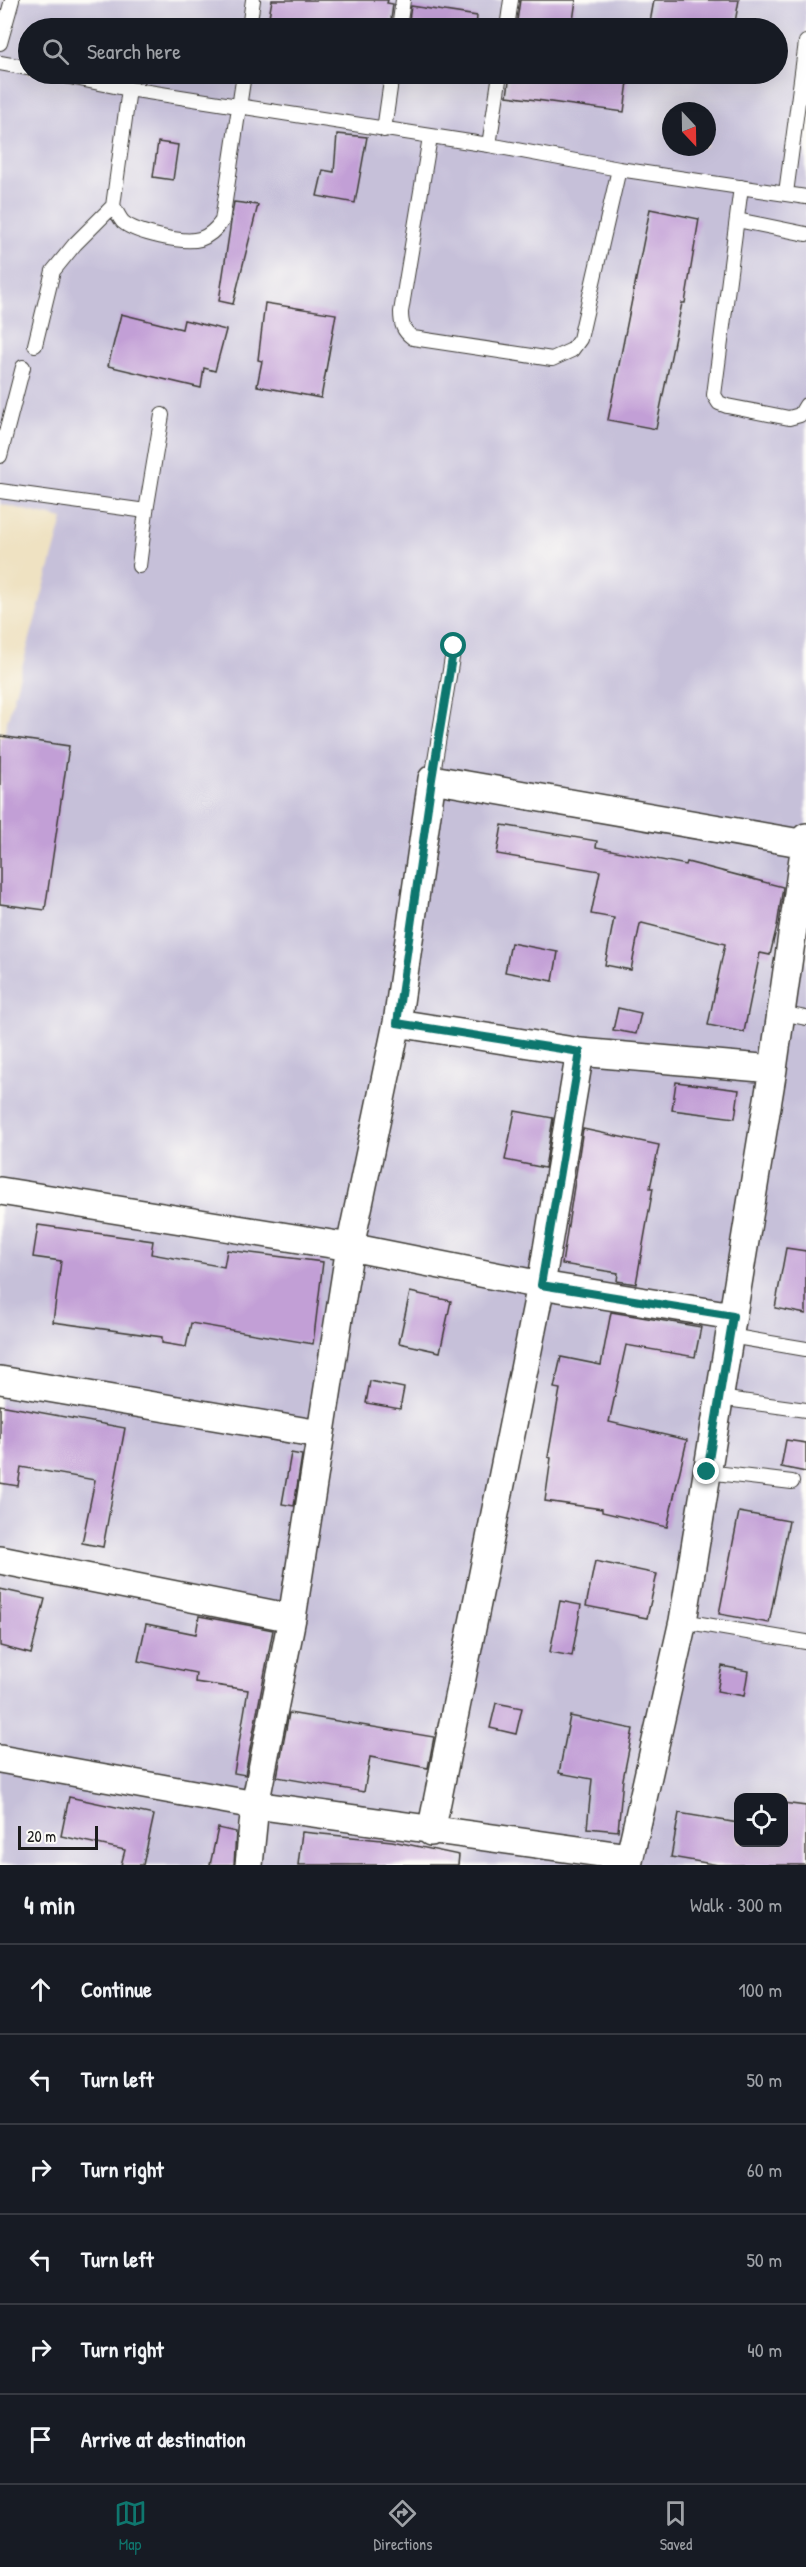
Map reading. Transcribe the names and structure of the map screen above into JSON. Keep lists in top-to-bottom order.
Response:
{
  "scale_bar": "20 m",
  "north": "bottom",
  "page": {
    "search": "Search here",
    "scale": "20 m",
    "heading": ["4 min", "Walk · 300 m"],
    "list": [
      ["Continue", "100 m"],
      ["Turn left", "50 m"],
      ["Turn right", "60 m"],
      ["Turn left", "50 m"],
      ["Turn right", "40 m"],
      "Arrive at destination"
    ],
    "nav": ["Map", "Directions", "Saved"]
  }
}
